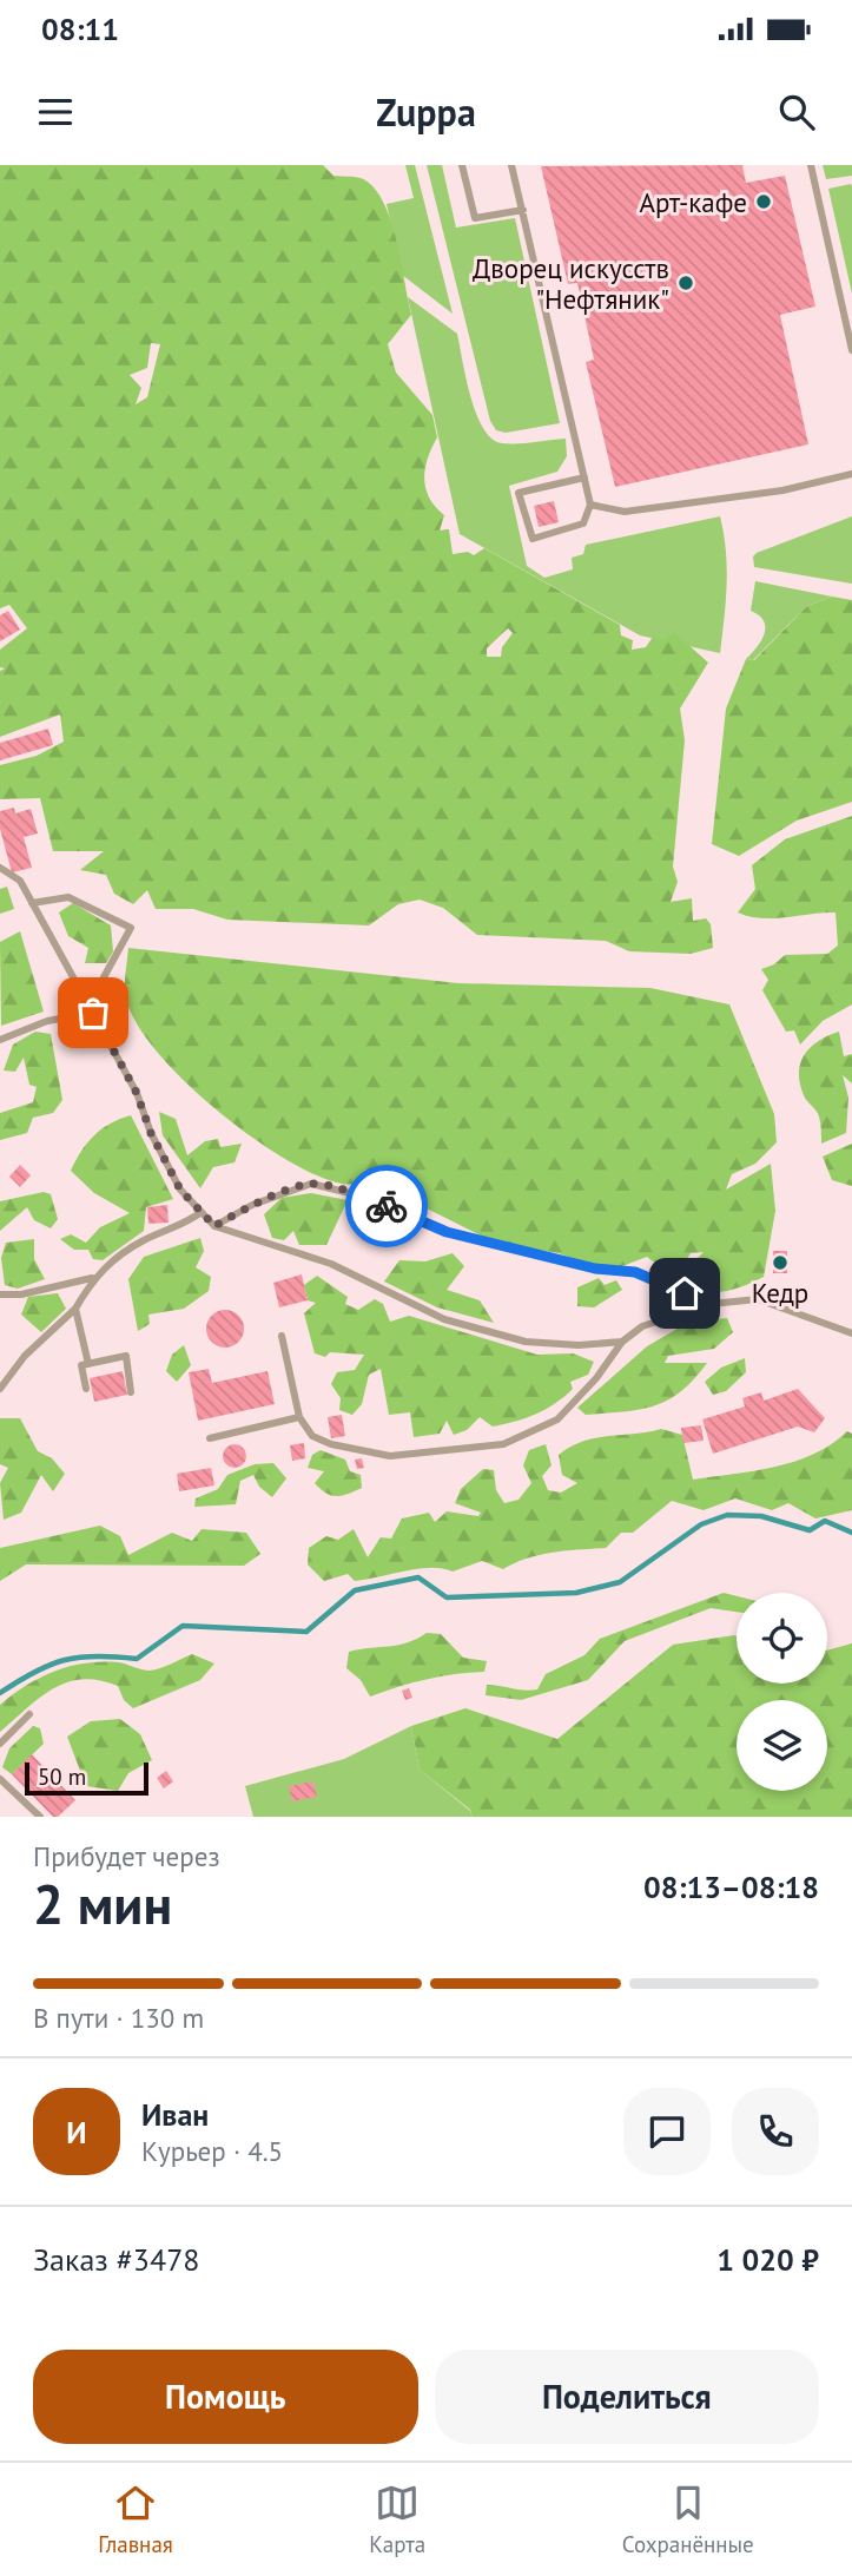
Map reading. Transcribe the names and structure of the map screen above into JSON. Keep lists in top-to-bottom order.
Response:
{
  "places": ["Арт-кафе", "Дворец искусств \"Нефтяник\"", "Кедр"],
  "scale_bar": "50 m",
  "page": {
    "status": "08:11",
    "header": "Zuppa",
    "scale": "50 m",
    "heading": ["2 мин", "Прибудет через", "08:13–08:18"],
    "panel": [
      "Иван",
      "Курьер · 4.5",
      "Заказ #3478",
      "1 020 ₽"
    ],
    "bar": "В пути · 130 m",
    "round": "И",
    "buttons": ["Помощь", "Поделиться"],
    "tabs": ["Главная", "Карта", "Сохранённые"]
  }
}
